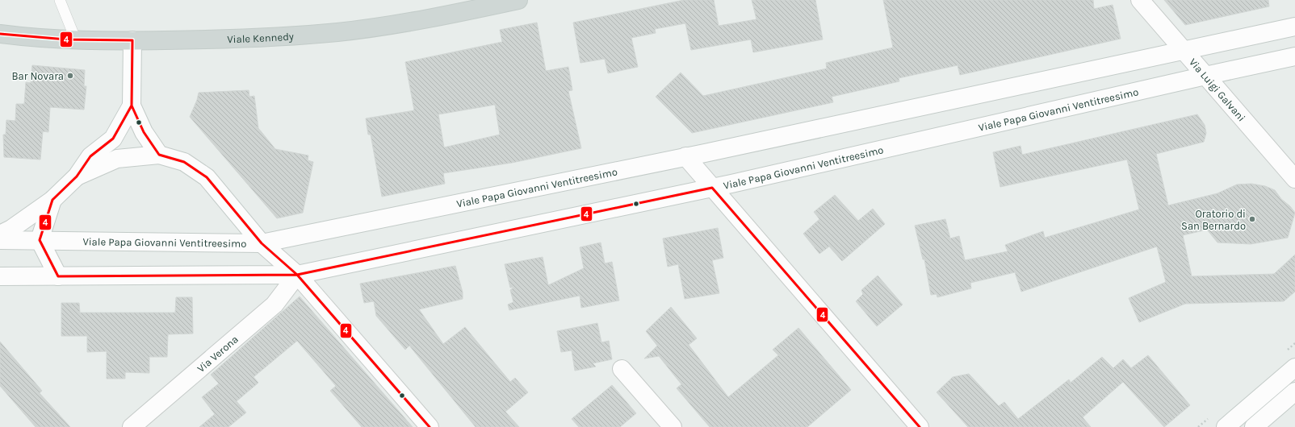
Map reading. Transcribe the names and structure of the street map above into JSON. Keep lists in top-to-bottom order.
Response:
{
  "streets": {
    "main road": ["Viale Kennedy"],
    "street": ["Via Luigi Galvani", "Viale Papa Giovanni Ventitreesimo", "Via Verona"]
  },
  "crossings": [
    ["Via Luigi Galvani", "Viale Papa Giovanni Ventitreesimo"],
    ["Viale Papa Giovanni Ventitreesimo", "Via Verona"]
  ],
  "places": ["Bar Novara", "Oratorio di San Bernardo"],
  "lines": ["transit line 4"]
}
